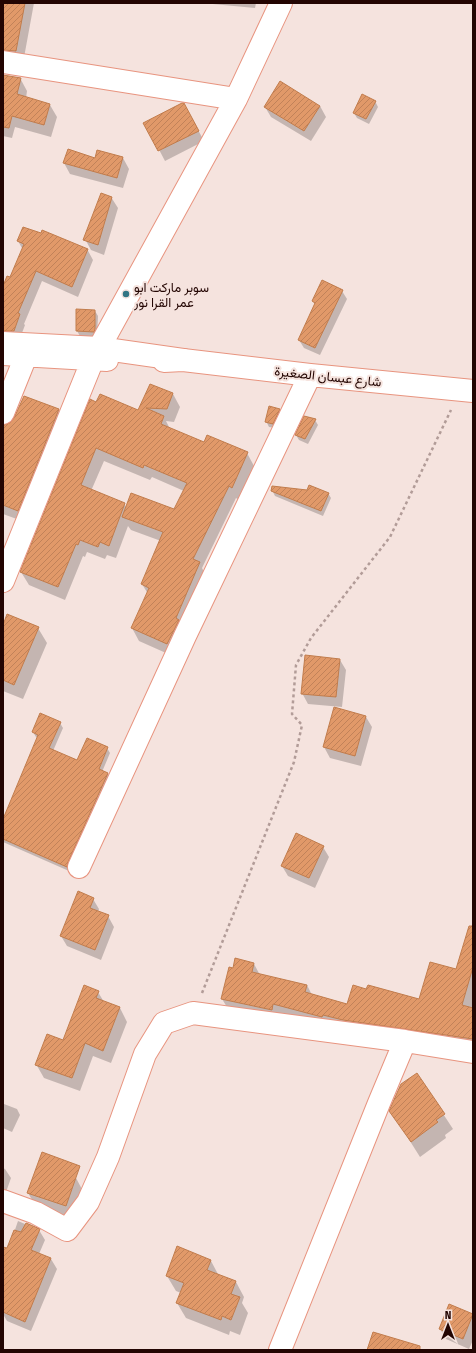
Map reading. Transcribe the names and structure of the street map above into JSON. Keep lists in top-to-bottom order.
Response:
{
  "streets": {
    "street": ["شارع عبسان الصغيرة"]
  },
  "places": ["سوبر ماركت ابو عمر القرا نور"],
  "north": "top"
}
